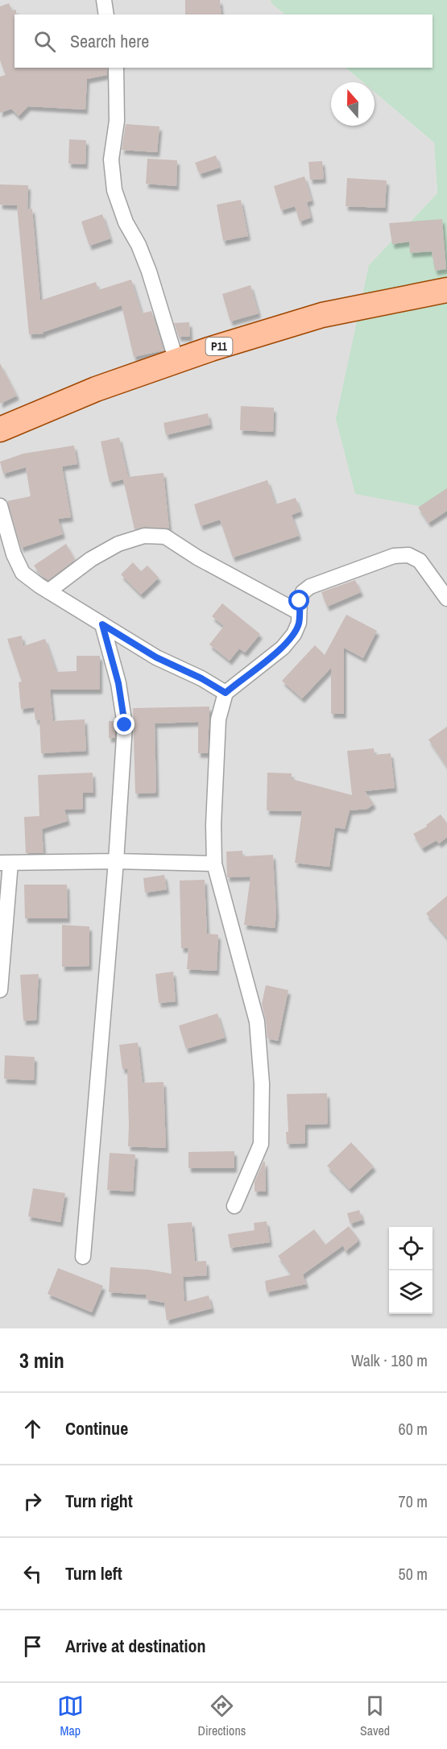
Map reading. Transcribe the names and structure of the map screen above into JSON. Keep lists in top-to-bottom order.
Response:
{
  "streets": {
    "main road": ["P11"]
  },
  "north": "top",
  "page": {
    "search": "Search here",
    "heading": ["3 min", "Walk · 180 m"],
    "list": [
      ["Continue", "60 m"],
      ["Turn right", "70 m"],
      ["Turn left", "50 m"],
      "Arrive at destination"
    ],
    "nav": ["Map", "Directions", "Saved"]
  }
}
